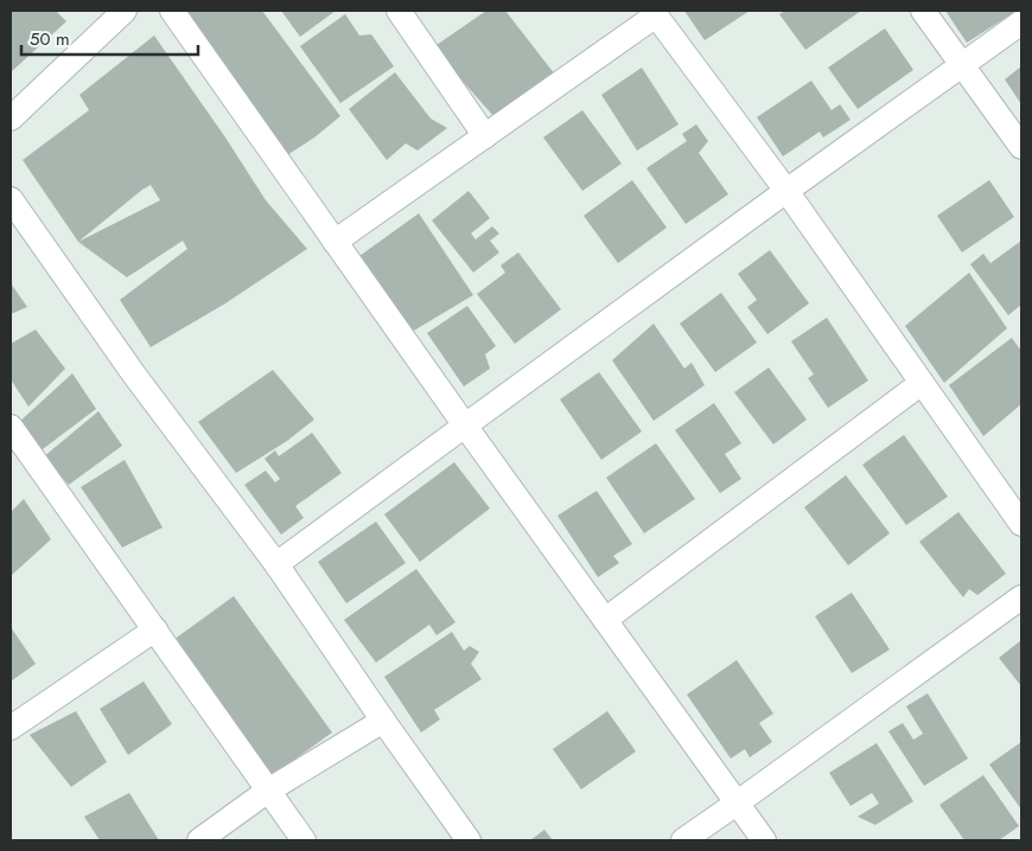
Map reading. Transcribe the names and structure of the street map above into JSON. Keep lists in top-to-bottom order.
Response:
{
  "scale_bar": "50 m"
}
